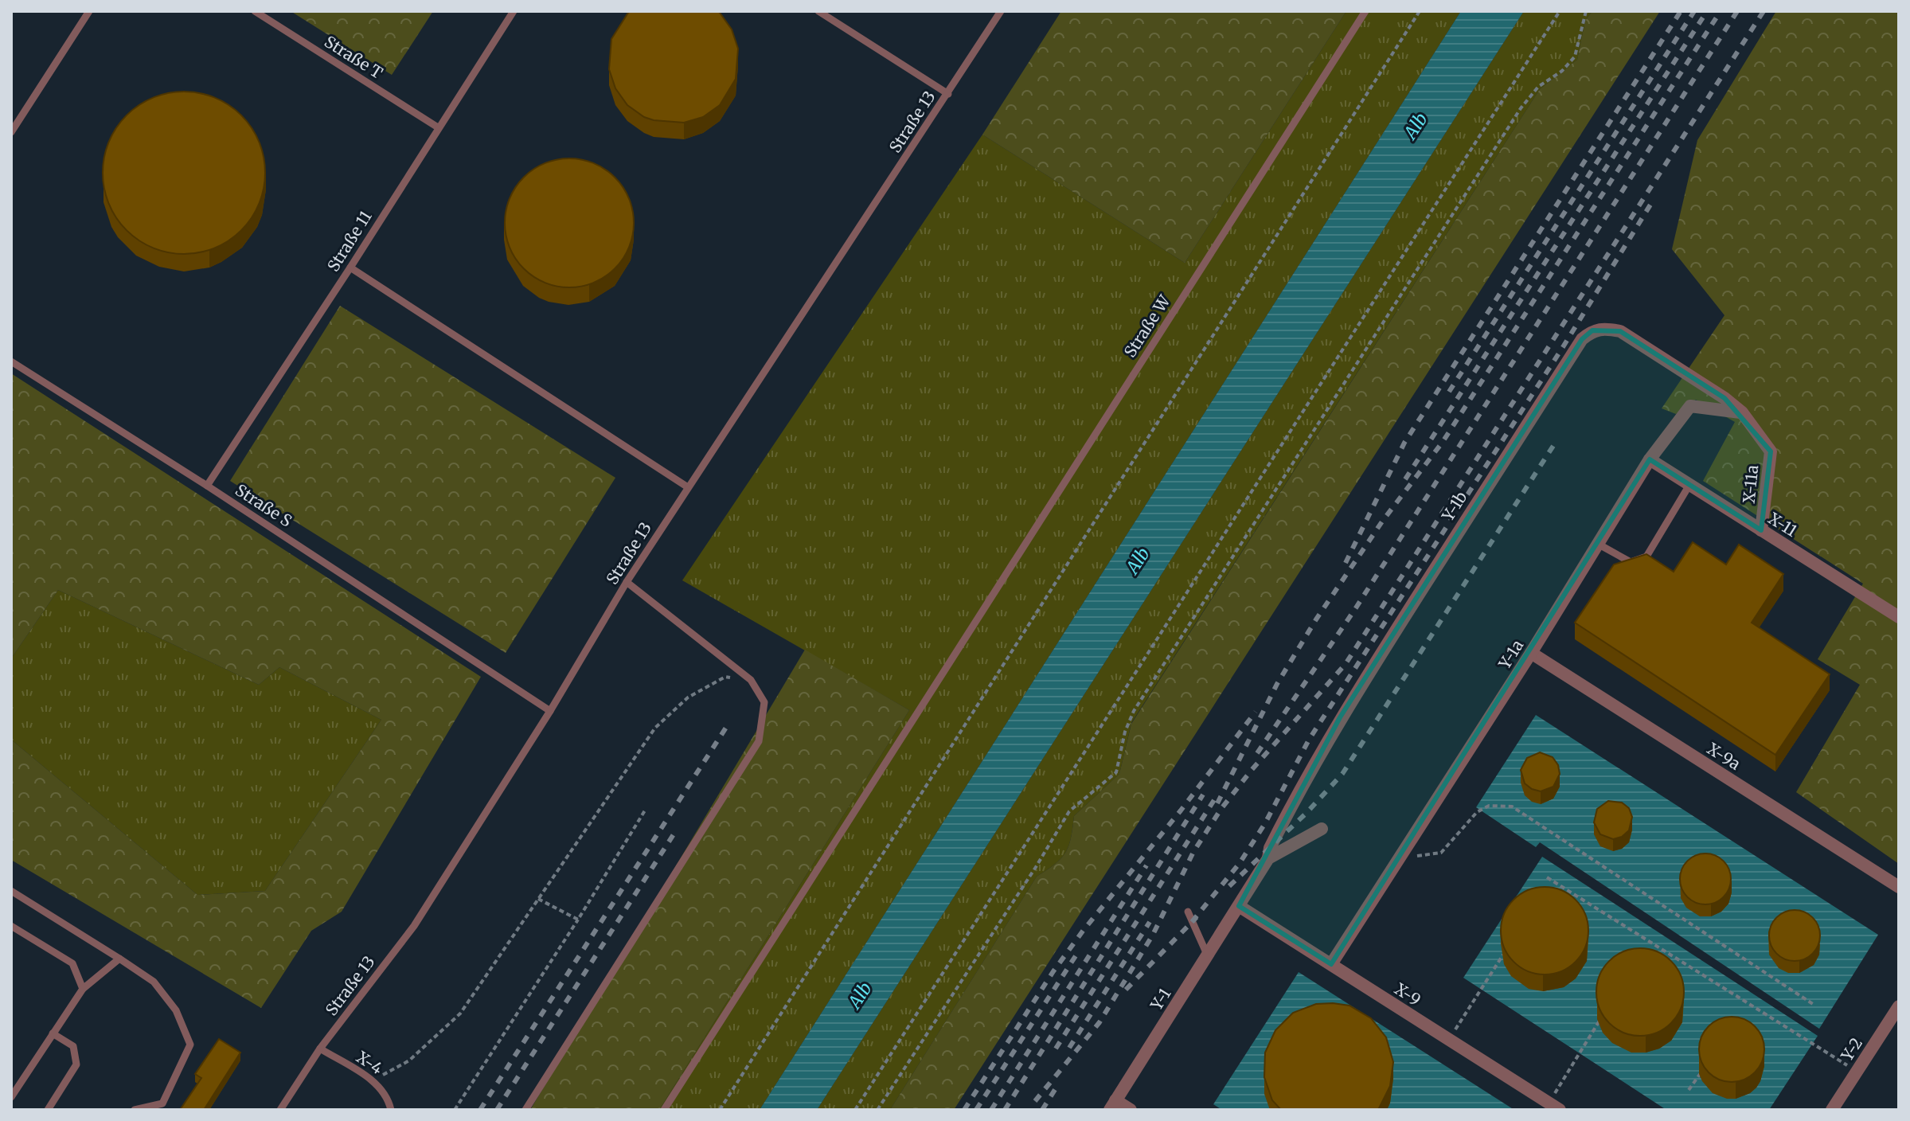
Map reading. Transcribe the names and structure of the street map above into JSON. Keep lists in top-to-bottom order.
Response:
{
  "streets": {
    "street": [
      "X-11a",
      "Y-1b",
      "X-11",
      "Y-1a",
      "X-9a",
      "X-9",
      "Y-1",
      "Y-2"
    ],
    "lane": [
      "Straße T",
      "Straße 13",
      "Straße 11",
      "Straße W",
      "Straße S",
      "X-4"
    ]
  },
  "crossings": [
    ["Straße T", "Straße 11"],
    ["Straße 13", "Straße S"],
    ["Straße 13", "X-4"],
    ["Straße 11", "Straße S"],
    ["X-11a", "Y-1b"],
    ["X-11a", "X-11"],
    ["X-11a", "Y-1a"],
    ["Y-1b", "Y-1a"],
    ["Y-1b", "X-9"],
    ["Y-1b", "Y-1"],
    ["X-11", "Y-1a"],
    ["Y-1a", "X-9a"],
    ["Y-1a", "X-9"],
    ["X-9", "Y-1"]
  ],
  "water": ["Alb"]
}
